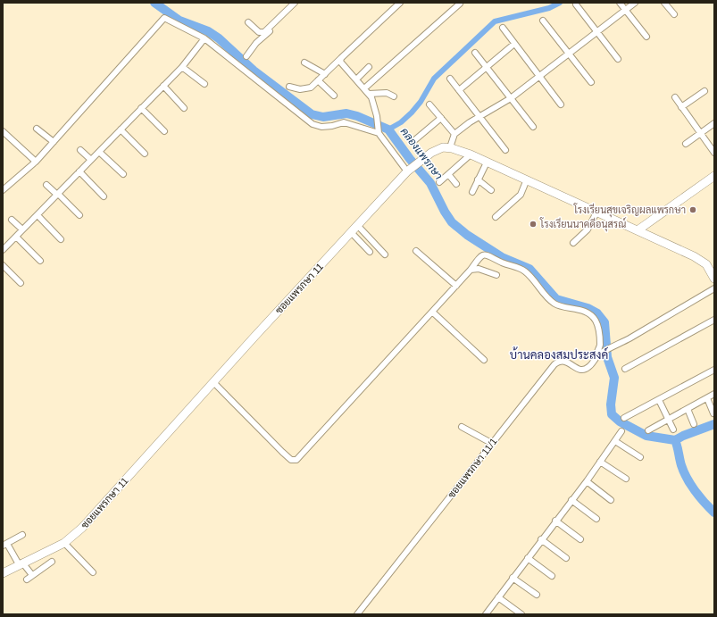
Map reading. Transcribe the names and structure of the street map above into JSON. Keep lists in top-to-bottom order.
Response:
{
  "streets": {
    "street": ["ซอยแพรกษา 11", "ซอยแพรกษา 11/1"]
  },
  "districts": ["บ้านคลองสมประสงค์"],
  "water": ["คลองแพรกษา"],
  "places": ["โรงเรียนสุขเจริญผลแพรกษา", "โรงเรียนนาคดีอนุสรณ์"]
}
